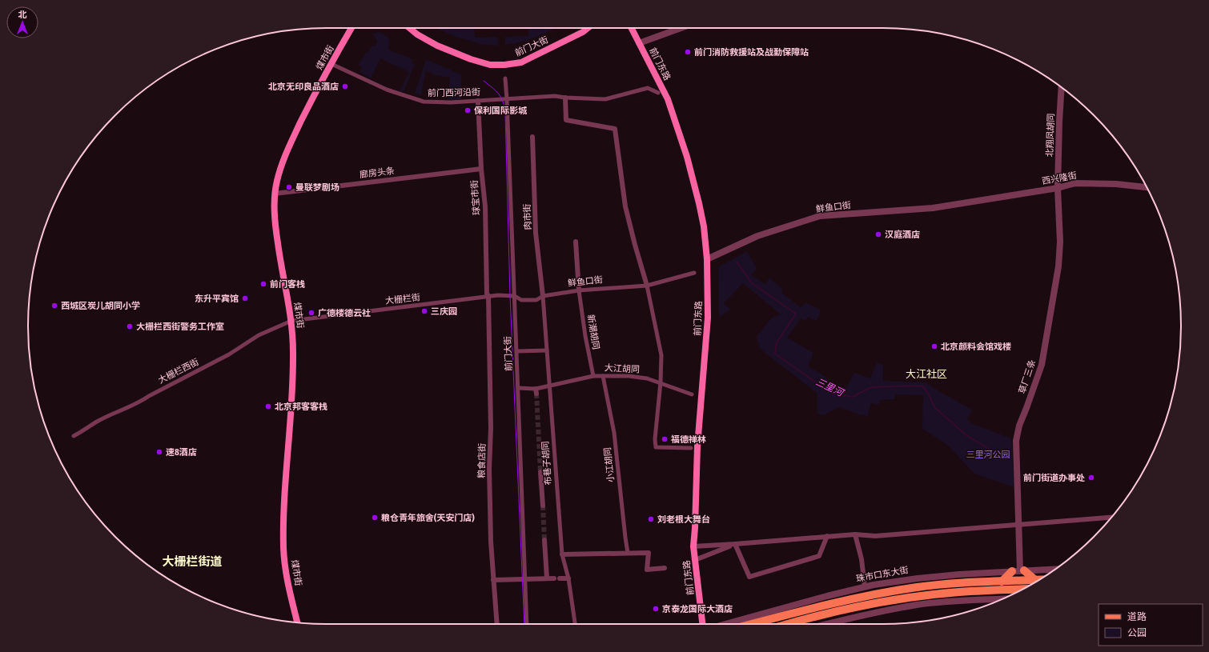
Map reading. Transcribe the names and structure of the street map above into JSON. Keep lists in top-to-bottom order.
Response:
{
  "streets": {
    "main road": [
      "前门大街",
      "煤市街",
      "前门东路",
      "珠市口东大街"
    ],
    "street": [
      "前门西河沿街",
      "北翔凤胡同",
      "廊房头条",
      "西兴隆街",
      "球宝市街",
      "鲜鱼口街",
      "肉市街",
      "大栅栏街",
      "新潮胡同",
      "大江胡同",
      "大栅栏西街",
      "草厂三条",
      "粮食店街",
      "布巷子胡同",
      "小江胡同"
    ]
  },
  "crossings": [
    ["前门大街", "前门西河沿街"],
    ["前门大街", "鲜鱼口街"],
    ["前门大街", "大栅栏街"],
    ["前门大街", "大江胡同"],
    ["煤市街", "前门西河沿街"],
    ["煤市街", "廊房头条"],
    ["煤市街", "大栅栏街"],
    ["煤市街", "大栅栏西街"],
    ["前门东路", "鲜鱼口街"],
    ["前门西河沿街", "球宝市街"],
    ["北翔凤胡同", "西兴隆街"],
    ["北翔凤胡同", "草厂三条"],
    ["廊房头条", "球宝市街"],
    ["西兴隆街", "鲜鱼口街"],
    ["西兴隆街", "草厂三条"],
    ["球宝市街", "大栅栏街"],
    ["球宝市街", "粮食店街"],
    ["鲜鱼口街", "肉市街"],
    ["鲜鱼口街", "大栅栏街"],
    ["鲜鱼口街", "新潮胡同"],
    ["鲜鱼口街", "布巷子胡同"],
    ["肉市街", "布巷子胡同"],
    ["大栅栏街", "大栅栏西街"],
    ["大栅栏街", "粮食店街"],
    ["新潮胡同", "大江胡同"],
    ["大江胡同", "布巷子胡同"],
    ["大江胡同", "小江胡同"],
    ["草厂三条", "珠市口东大街"]
  ],
  "districts": ["大江社区", "大栅栏街道"],
  "water": ["三里河"],
  "parks": ["三里河公园"],
  "places": [
    "前门消防救援站及战勤保障站",
    "北京无印良品酒店",
    "保利国际影城",
    "曼联梦剧场",
    "汉庭酒店",
    "前门客栈",
    "东升平宾馆",
    "西城区炭儿胡同小学",
    "三庆园",
    "广德楼德云社",
    "大栅栏西街警务工作室",
    "北京颜料会馆戏楼",
    "北京邦客客栈",
    "福德禅林",
    "速8酒店",
    "前门街道办事处",
    "粮仓青年旅舍(天安门店)",
    "刘老根大舞台",
    "京泰龙国际大酒店"
  ],
  "legend": ["道路", "公园"],
  "north": "top"
}
